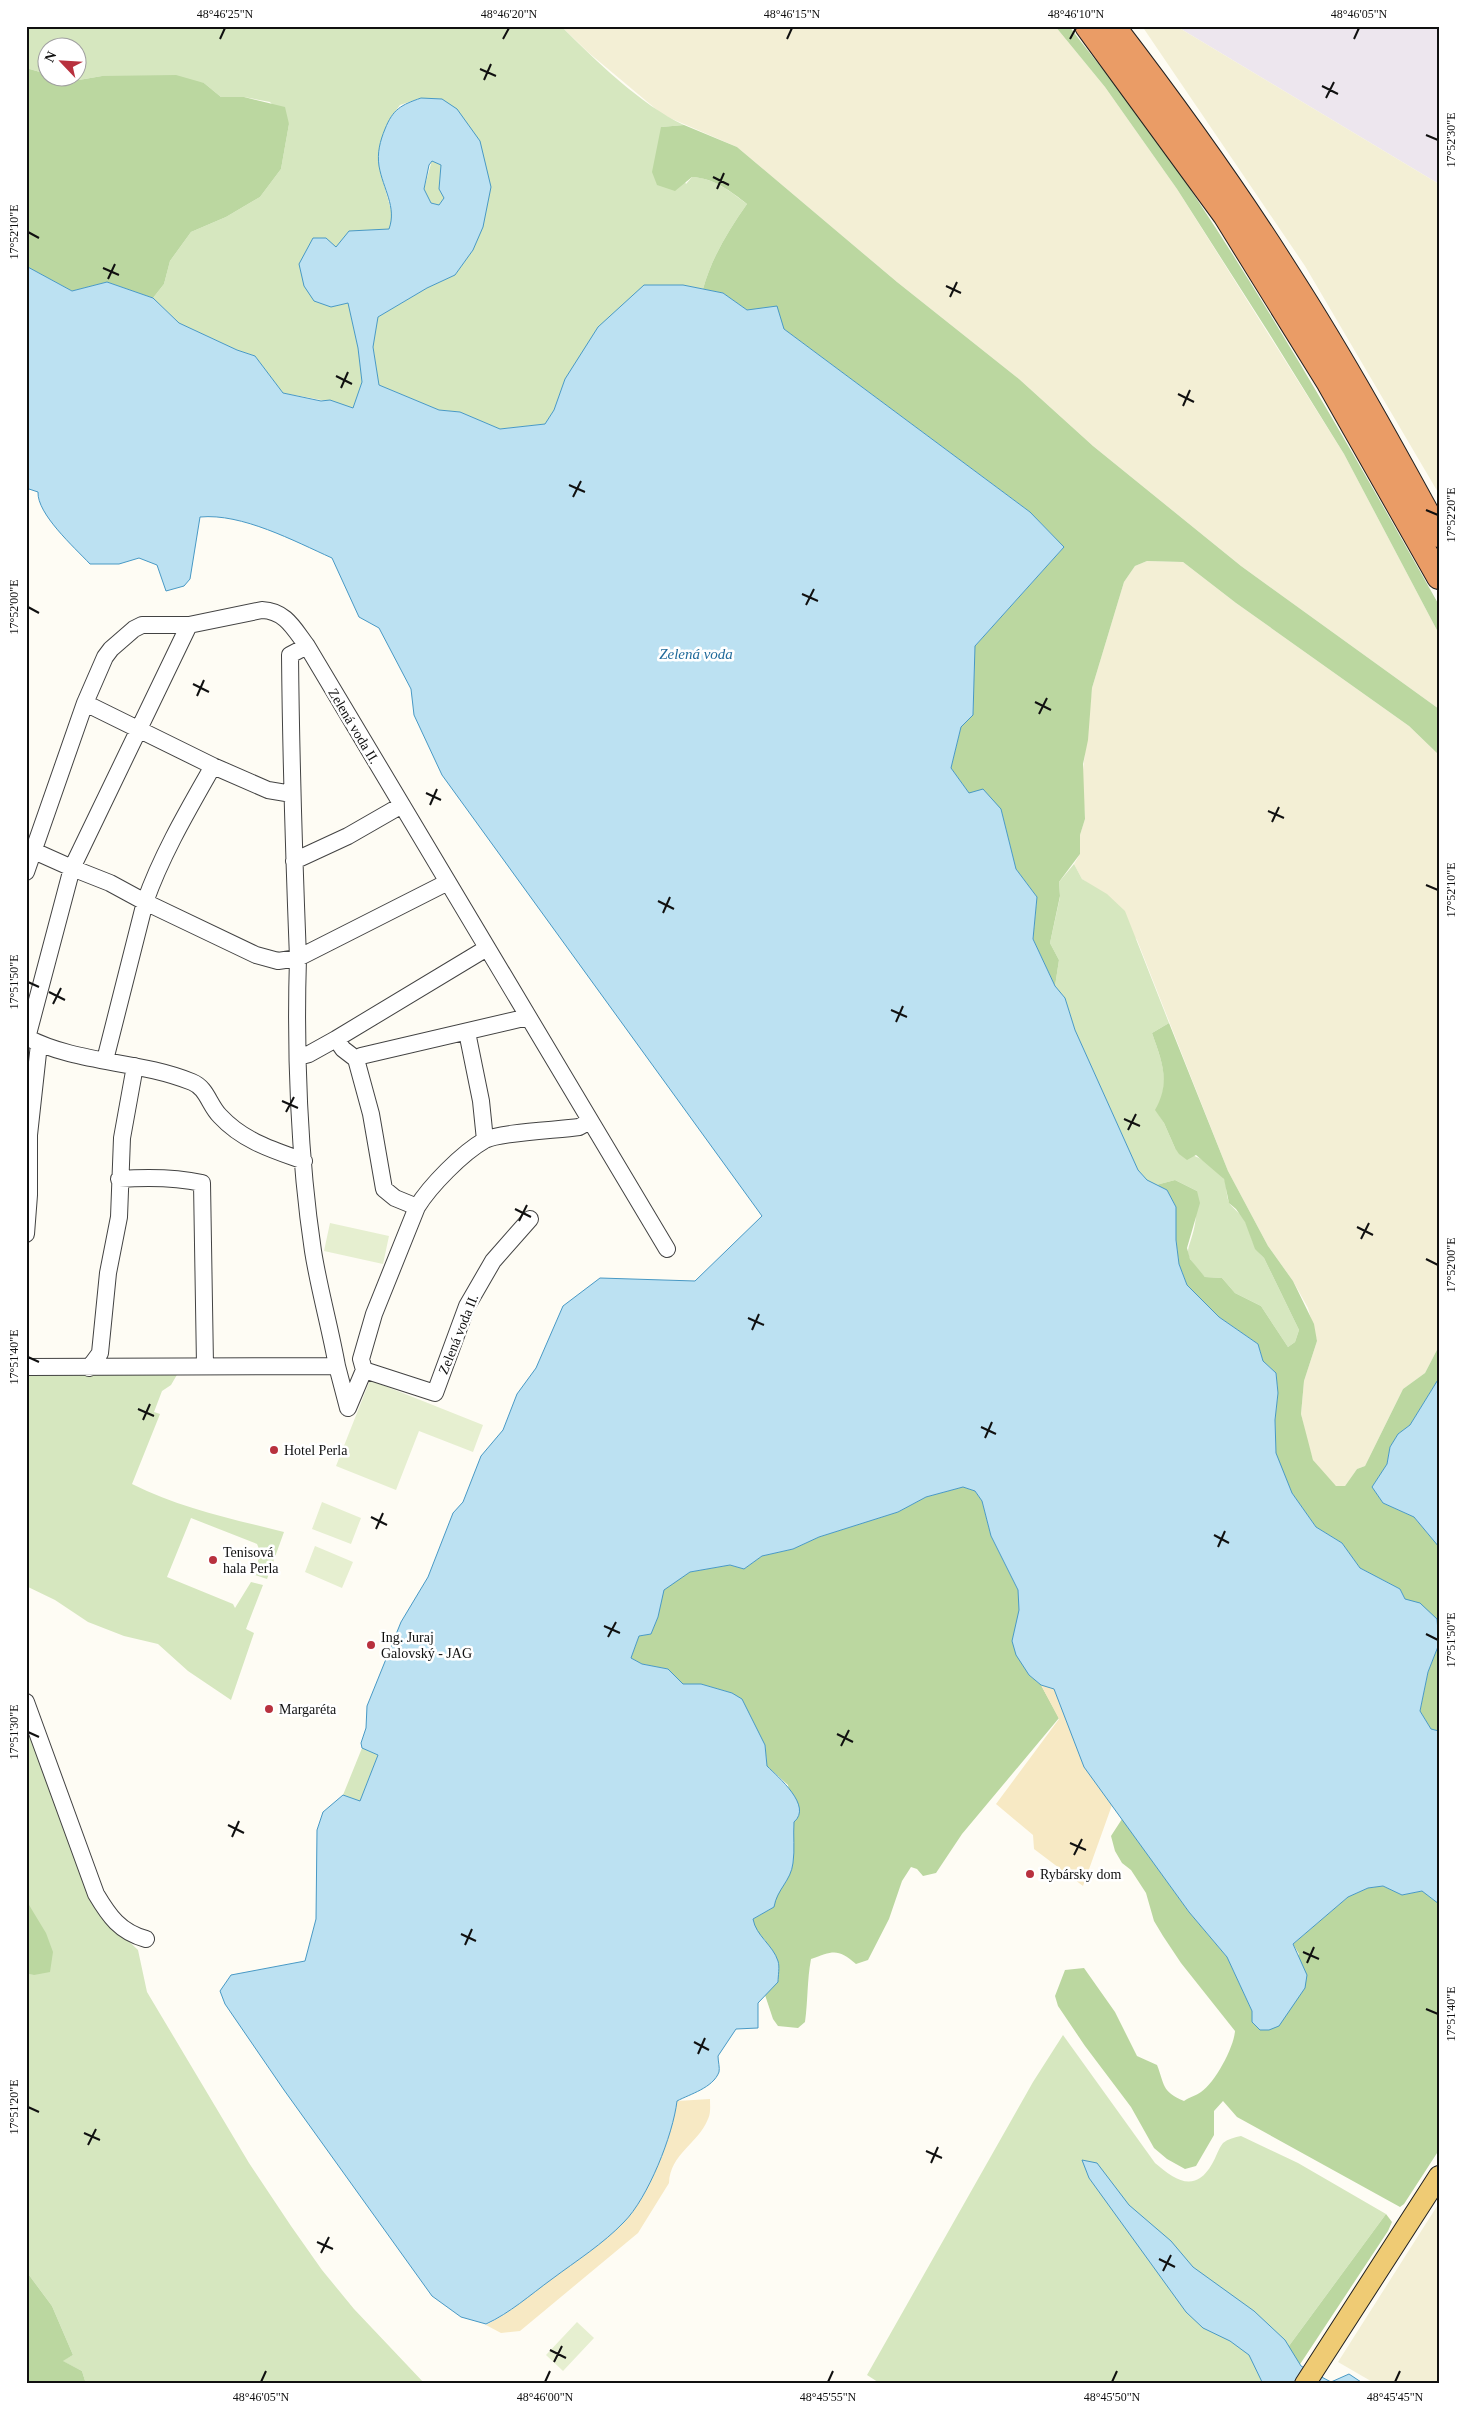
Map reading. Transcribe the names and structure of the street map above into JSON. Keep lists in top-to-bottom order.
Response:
{
  "streets": {
    "street": ["Zelená voda II."]
  },
  "water": ["Zelená voda"],
  "places": [
    "Hotel Perla",
    "Tenisová hala Perla",
    "Ing. Juraj Galovský - JAG",
    "Margaréta",
    "Rybársky dom"
  ],
  "north": "top left",
  "coordinates": [
    "48°46'25\"N",
    "48°46'20\"N",
    "48°46'15\"N",
    "48°46'10\"N",
    "48°46'05\"N",
    "17°52'30\"E",
    "17°52'10\"E",
    "17°52'20\"E",
    "17°52'00\"E",
    "17°51'50\"E",
    "17°51'40\"E",
    "17°51'30\"E",
    "17°51'20\"E",
    "48°46'00\"N",
    "48°45'55\"N",
    "48°45'50\"N",
    "48°45'45\"N"
  ]
}
